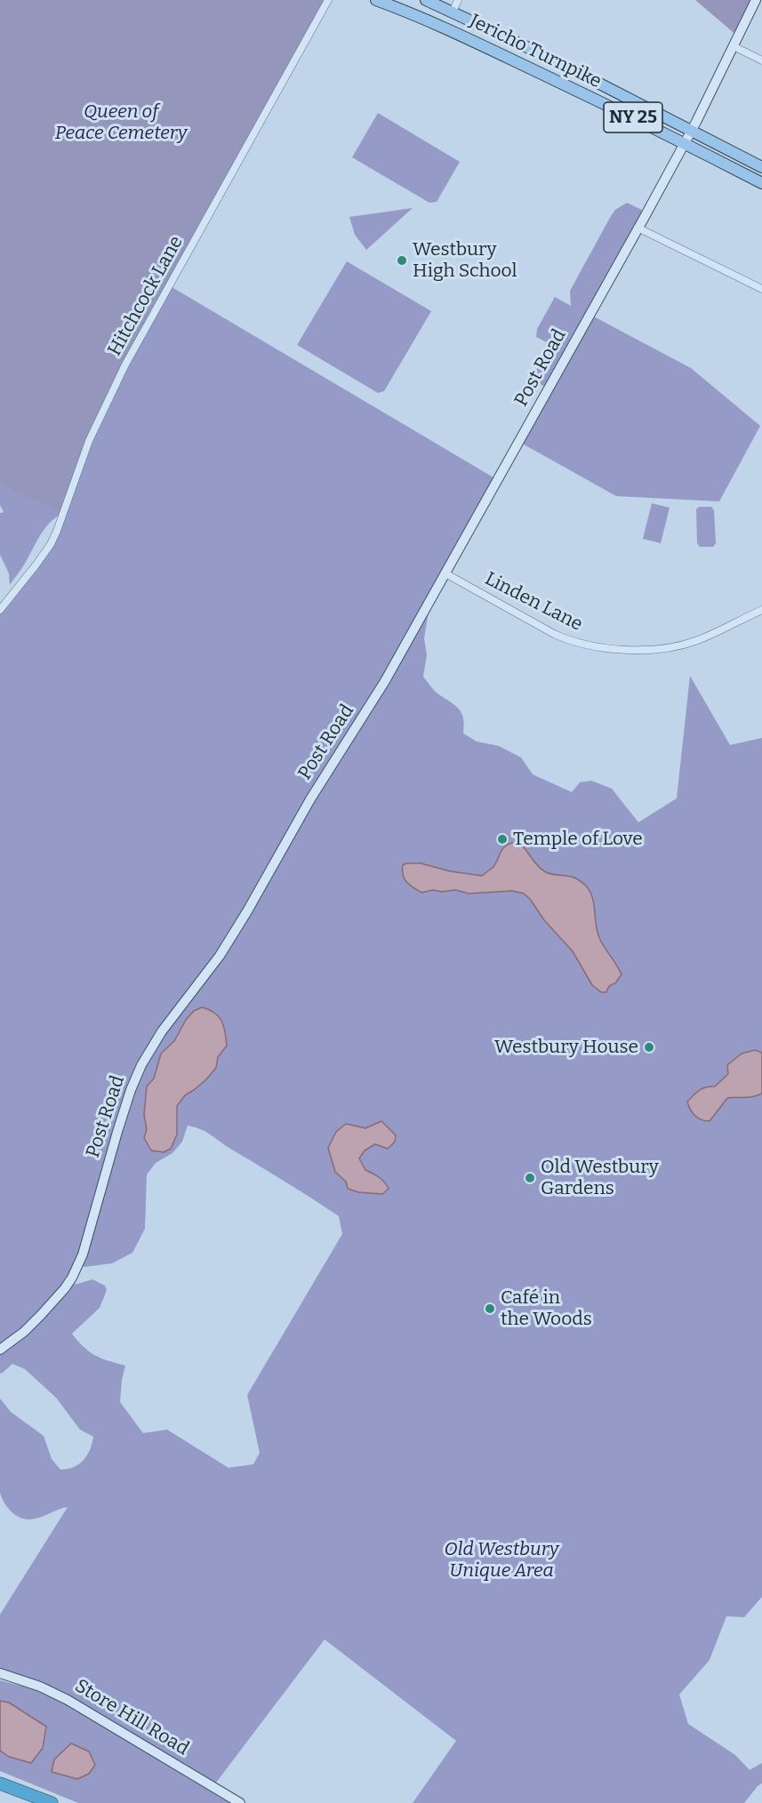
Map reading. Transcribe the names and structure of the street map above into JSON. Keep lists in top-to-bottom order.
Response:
{
  "streets": {
    "main road": [
      "Jericho Turnpike",
      "NY 25",
      "Post Road",
      "Store Hill Road"
    ],
    "street": ["Hitchcock Lane", "Linden Lane"]
  },
  "crossings": [
    ["Jericho Turnpike", "Post Road"],
    ["Post Road", "Linden Lane"]
  ],
  "parks": ["Queen of Peace Cemetery", "Old Westbury Unique Area"],
  "places": [
    "Westbury High School",
    "Temple of Love",
    "Westbury House",
    "Old Westbury Gardens",
    "Café in the Woods"
  ]
}
